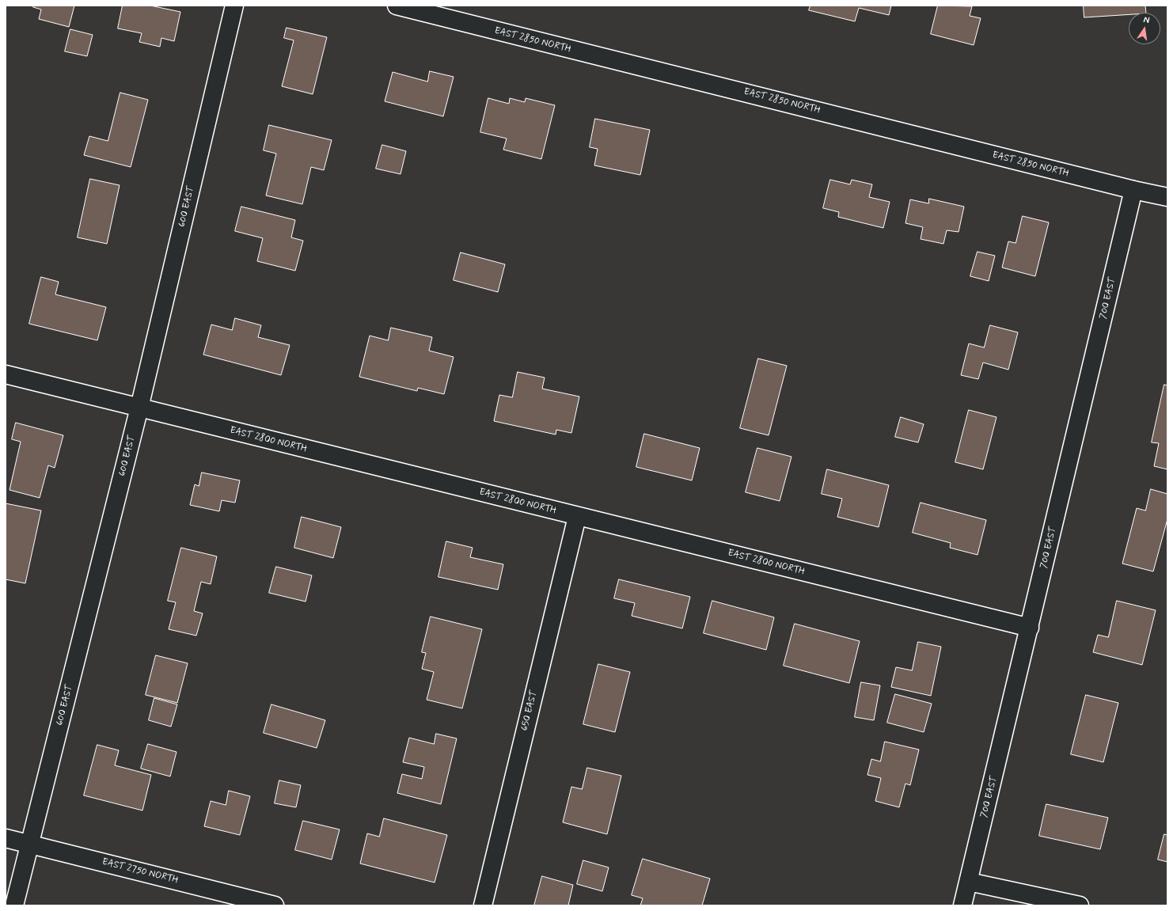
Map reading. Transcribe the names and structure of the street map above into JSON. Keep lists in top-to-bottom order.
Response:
{
  "streets": {
    "street": [
      "EAST 2850 NORTH",
      "600 EAST",
      "700 EAST",
      "EAST 2800 NORTH",
      "650 EAST",
      "EAST 2750 NORTH"
    ]
  },
  "crossings": [
    ["EAST 2850 NORTH", "700 EAST"],
    ["600 EAST", "EAST 2800 NORTH"],
    ["600 EAST", "EAST 2750 NORTH"],
    ["700 EAST", "EAST 2800 NORTH"],
    ["EAST 2800 NORTH", "650 EAST"]
  ],
  "north": "top"
}
